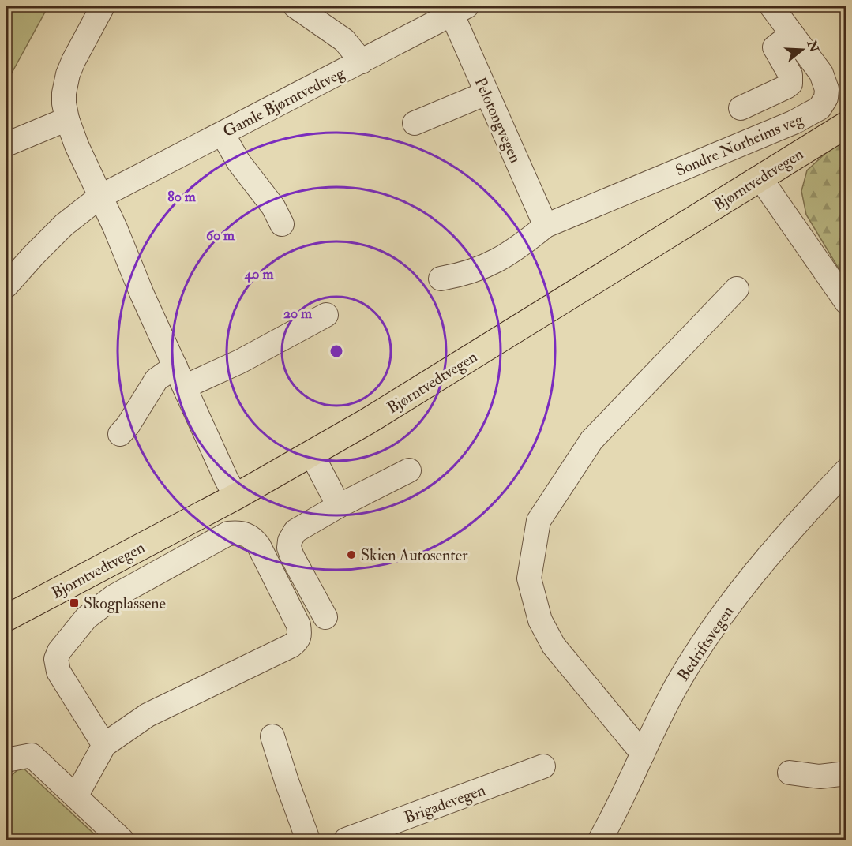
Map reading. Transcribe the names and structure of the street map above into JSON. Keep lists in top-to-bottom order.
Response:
{
  "streets": {
    "main road": ["Bjørntvedtvegen"],
    "street": [
      "Gamle Bjørntvedtveg",
      "Pelotongvegen",
      "Sondre Norheims veg",
      "Bedriftsvegen",
      "Brigadevegen"
    ]
  },
  "crossings": [
    ["Gamle Bjørntvedtveg", "Pelotongvegen"],
    ["Pelotongvegen", "Sondre Norheims veg"]
  ],
  "places": {
    "other": ["Skien Autosenter"],
    "transit": ["Skogplassene"]
  },
  "north": "right",
  "rings": [
    "80 m",
    "60 m",
    "40 m",
    "20 m"
  ]
}
